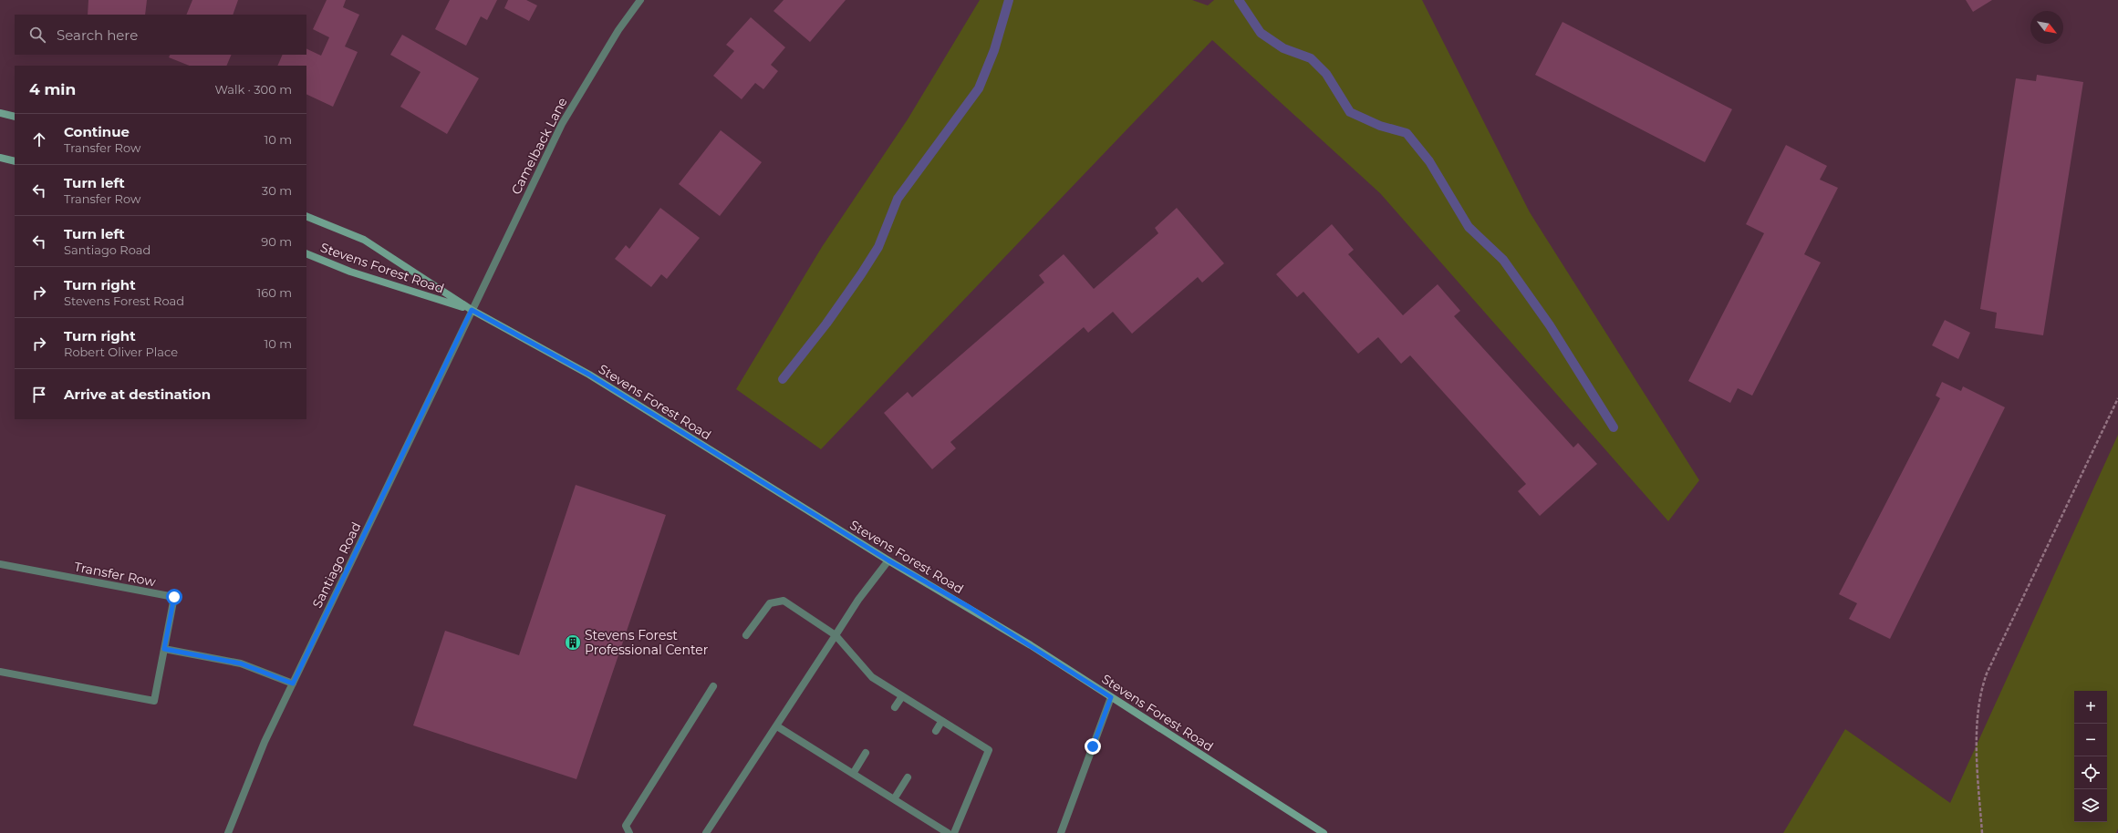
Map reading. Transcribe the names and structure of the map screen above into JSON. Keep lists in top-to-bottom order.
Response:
{
  "streets": {
    "street": [
      "Camelback Lane",
      "Stevens Forest Road",
      "Santiago Road",
      "Transfer Row"
    ]
  },
  "crossings": [
    ["Camelback Lane", "Stevens Forest Road"],
    ["Camelback Lane", "Santiago Road"],
    ["Stevens Forest Road", "Santiago Road"]
  ],
  "places": {
    "building": ["Stevens Forest Professional Center"]
  },
  "north": "bottom right",
  "page": {
    "search": "Search here",
    "heading": ["4 min", "Walk · 300 m"],
    "list": [
      ["Continue", "Transfer Row", "10 m"],
      ["Turn left", "Transfer Row", "30 m"],
      ["Turn left", "Santiago Road", "90 m"],
      ["Turn right", "Stevens Forest Road", "160 m"],
      ["Turn right", "Robert Oliver Place", "10 m"],
      "Arrive at destination"
    ],
    "map_buttons": ["+", "−"]
  }
}
